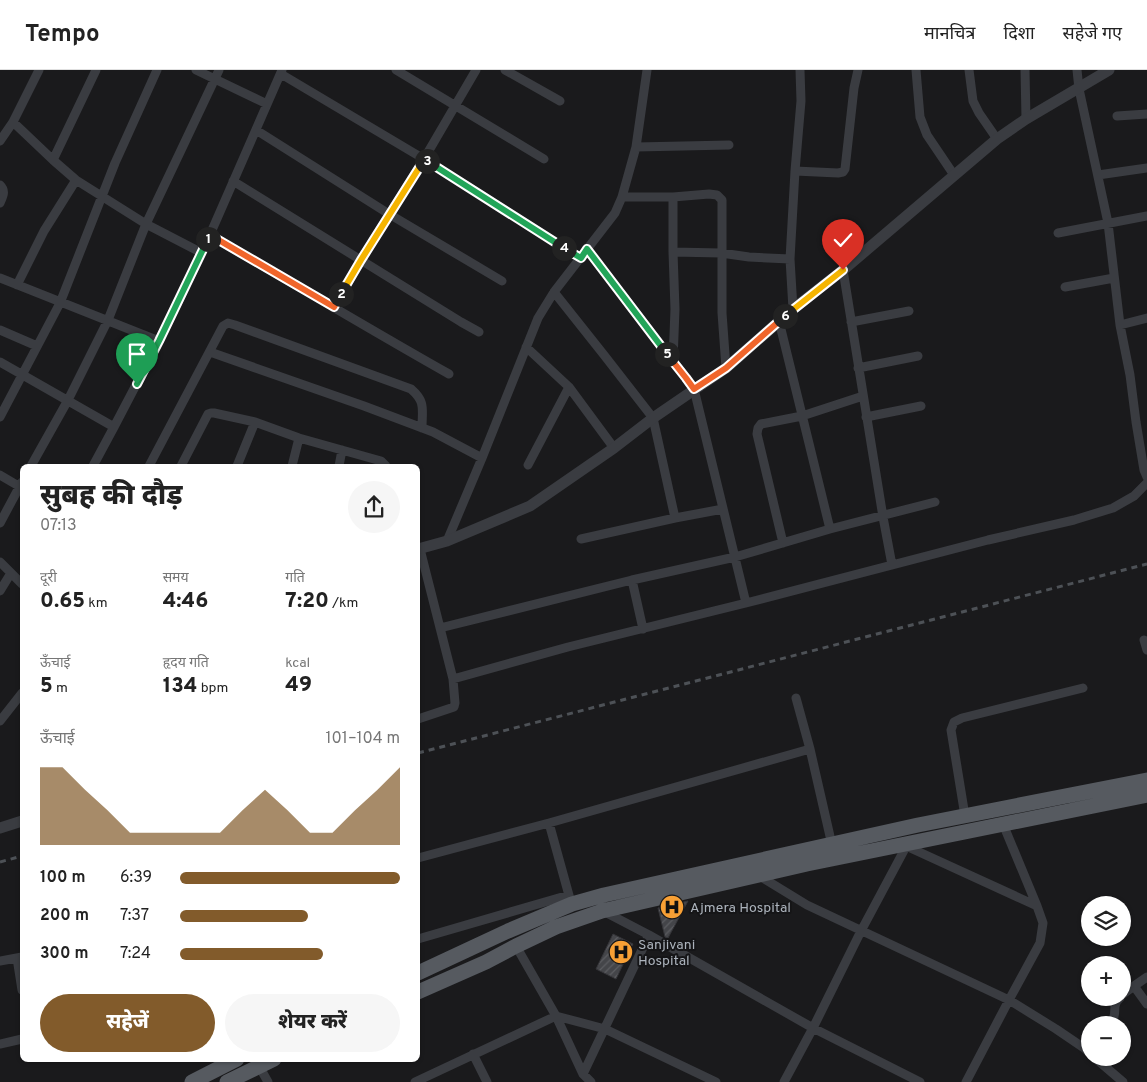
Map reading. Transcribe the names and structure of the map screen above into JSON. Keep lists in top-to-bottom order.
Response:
{
  "places": {
    "hospital": ["Ajmera Hospital", "Sanjivani Hospital"]
  },
  "page": {
    "header": "Tempo",
    "nav": ["मानचित्र", "दिशा", "सहेजे गए"],
    "pins": [
      "3",
      "1",
      "4",
      "2",
      "6",
      "5"
    ],
    "heading": ["सुबह की दौड़", "07:13"],
    "stats": [
      ["दूरी", "0.65 km"],
      ["समय", "4:46"],
      ["गति", "7:20 /km"],
      ["ऊँचाई", "5 m"],
      ["हृदय गति", "134 bpm"],
      ["kcal", "49"]
    ],
    "chart": ["ऊँचाई", "101–104 m"],
    "list": [
      {
        "name": "100 m",
        "note": "6:39"
      },
      {
        "name": "200 m",
        "note": "7:37"
      },
      {
        "name": "300 m",
        "note": "7:24"
      }
    ],
    "map_buttons": ["+", "−"],
    "buttons": ["सहेजें", "शेयर करें"]
  }
}
